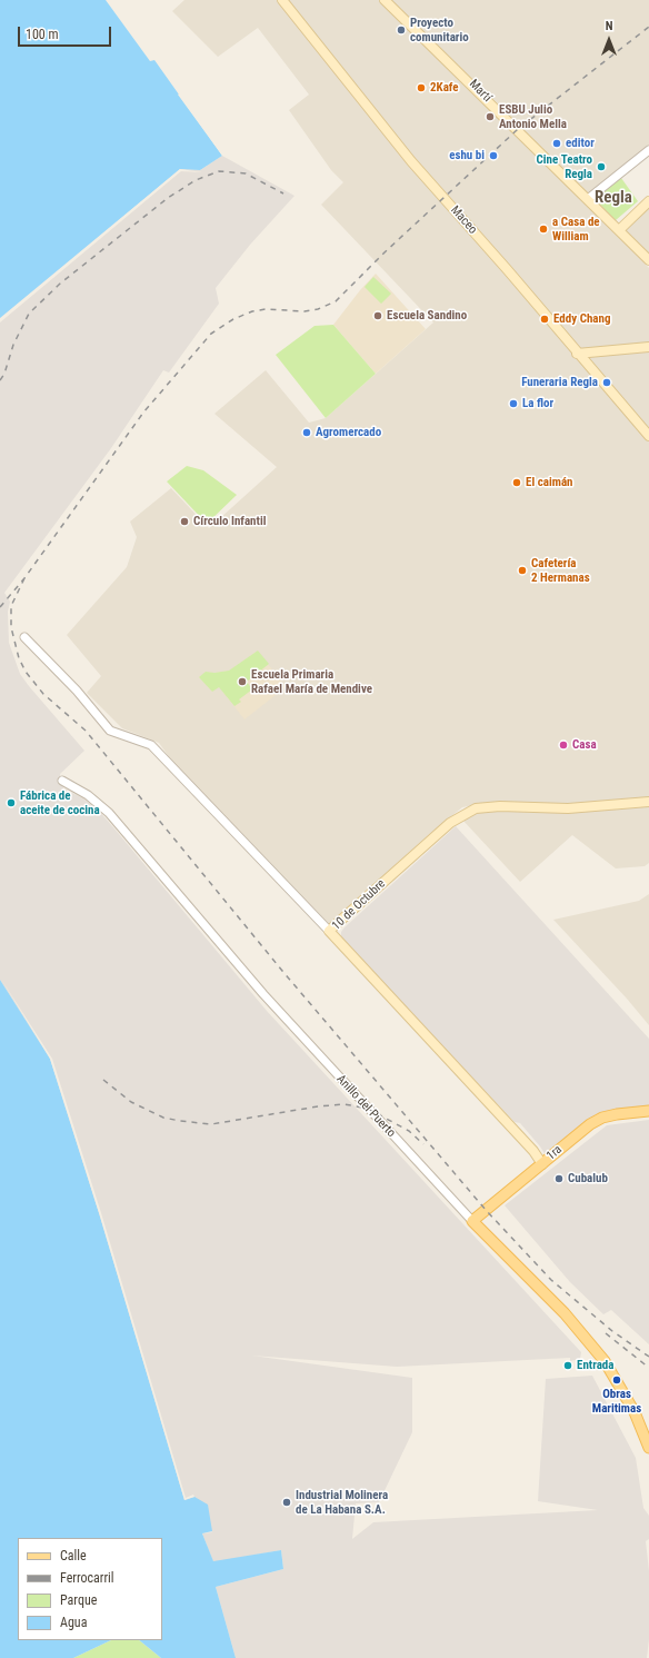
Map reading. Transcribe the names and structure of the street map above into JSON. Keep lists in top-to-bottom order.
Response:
{
  "streets": {
    "main road": [
      "Martí",
      "Maceo",
      "10 de Octubre",
      "Anillo del Puerto",
      "1ra"
    ]
  },
  "crossings": [
    ["10 de Octubre", "1ra"],
    ["Anillo del Puerto", "1ra"]
  ],
  "districts": ["Regla"],
  "places": [
    "Proyecto comunitario",
    "2Kafe",
    "ESBU Julio Antonio Mella",
    "editor",
    "eshu bi",
    "Cine Teatro Regla",
    "a Casa de William",
    "Escuela Sandino",
    "Eddy Chang",
    "Funeraria Regla",
    "La flor",
    "Agromercado",
    "El caimán",
    "Círculo Infantil",
    "Cafetería 2 Hermanas",
    "Escuela Primaria Rafael María de Mendive",
    "Casa",
    "Fábrica de aceite de cocina",
    "Cubalub",
    "Entrada",
    "Obras Maritimas",
    "Industrial Molinera de La Habana S.A."
  ],
  "legend": [
    "Calle",
    "Ferrocarril",
    "Parque",
    "Agua"
  ],
  "scale_bar": "100 m",
  "north": "top"
}
